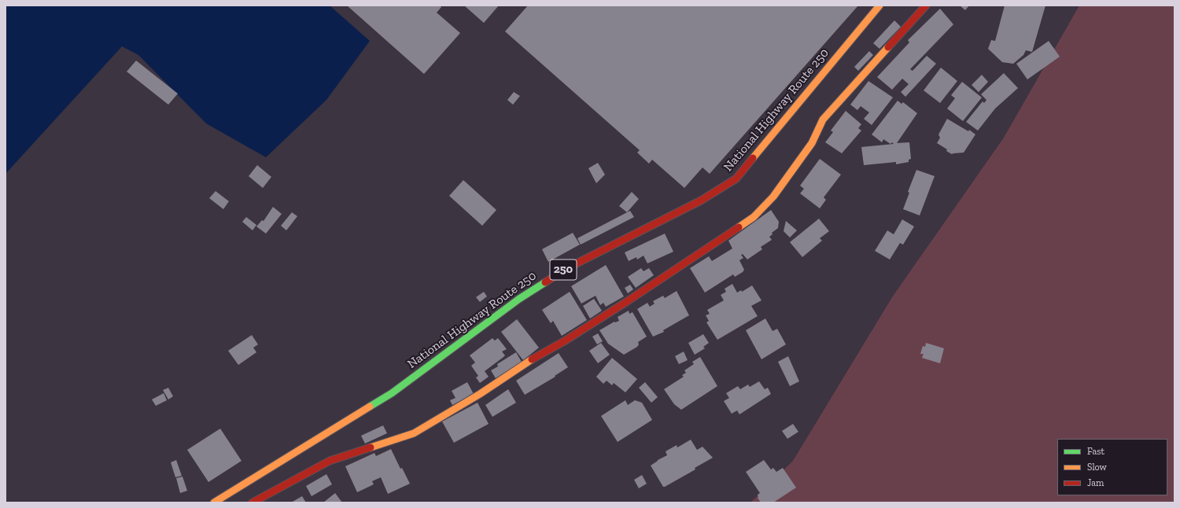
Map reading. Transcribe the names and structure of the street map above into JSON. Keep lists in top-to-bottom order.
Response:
{
  "streets": {
    "main road": ["National Highway Route 250", "250"]
  },
  "legend": ["Fast", "Slow", "Jam"]
}
